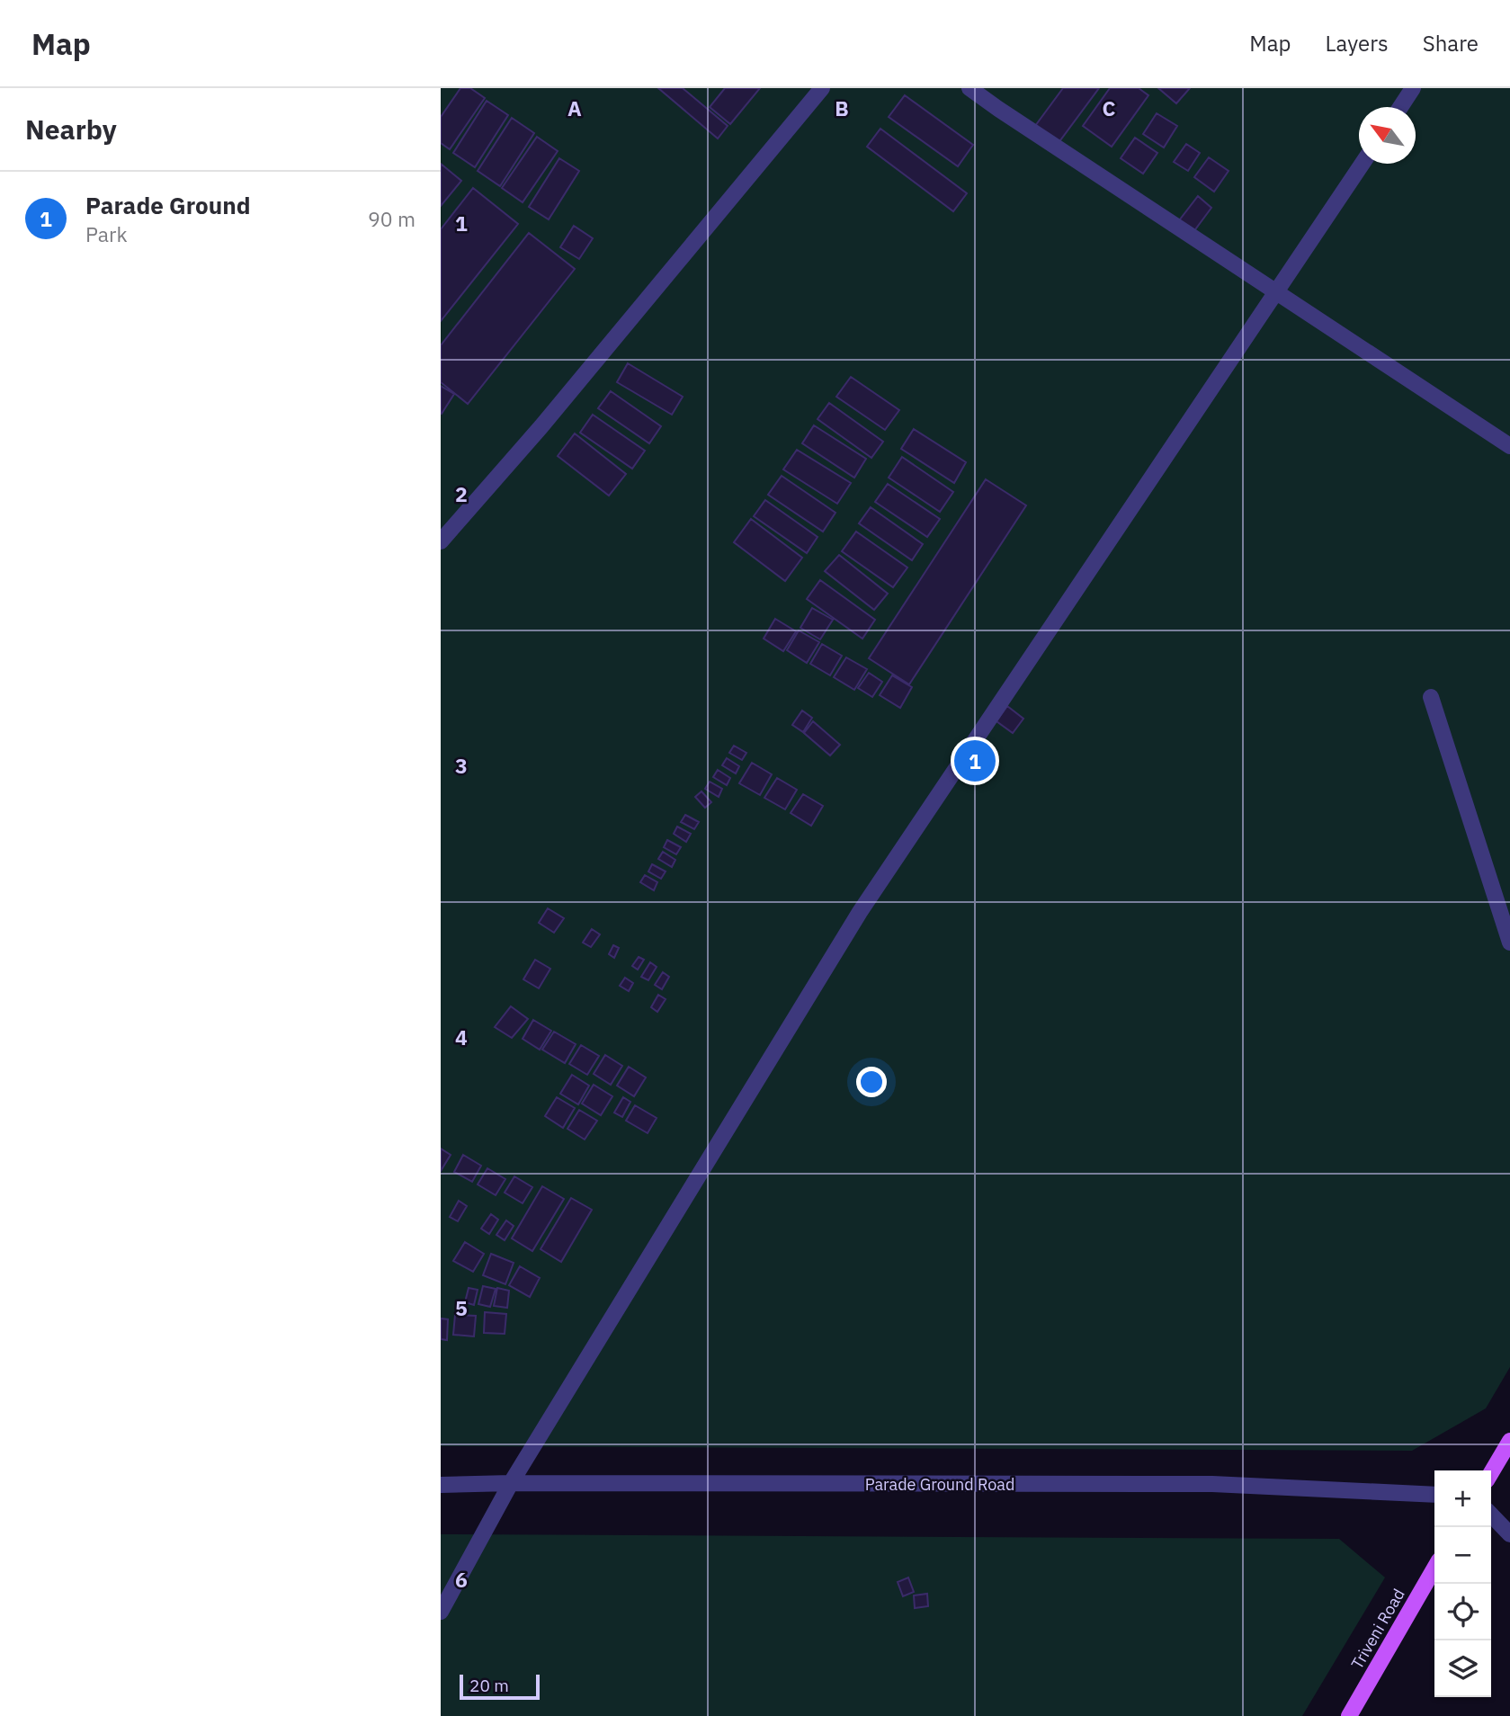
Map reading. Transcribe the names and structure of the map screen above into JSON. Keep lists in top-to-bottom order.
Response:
{
  "streets": {
    "main road": ["Triveni Road"],
    "street": ["Parade Ground Road"]
  },
  "scale_bar": "20 m",
  "north": "top left",
  "page": {
    "header": "Map",
    "nav": ["Map", "Layers", "Share"],
    "heading": "Nearby",
    "list": [
      {
        "mark": "1",
        "name": "Parade Ground",
        "note": "Park",
        "value": "90 m"
      }
    ],
    "pins": "1",
    "map_buttons": ["+", "−"],
    "scale": "20 m"
  },
  "grid": {
    "columns": ["A", "B", "C"],
    "rows": [
      "1",
      "2",
      "3",
      "4",
      "5",
      "6"
    ]
  }
}
